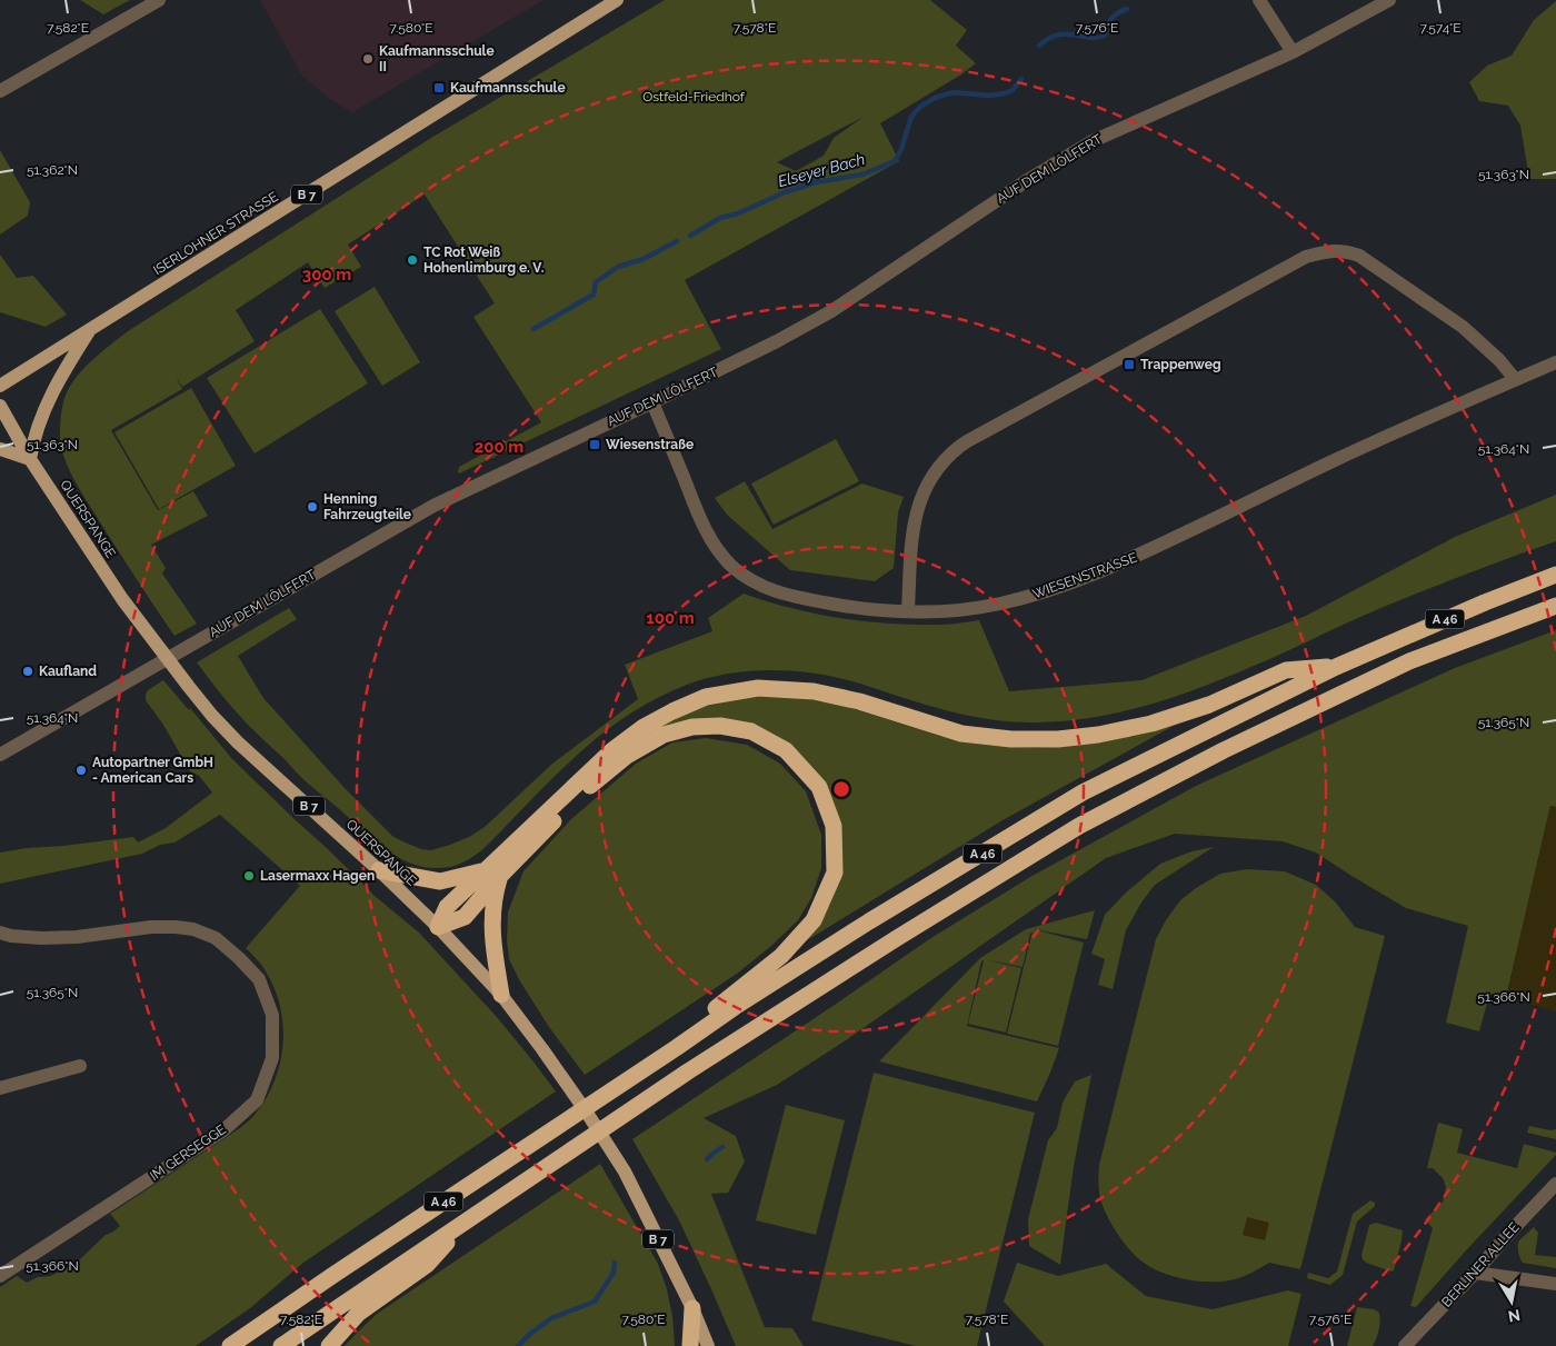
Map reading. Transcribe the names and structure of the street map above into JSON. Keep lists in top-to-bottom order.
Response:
{
  "streets": {
    "highway": ["A 46"],
    "main road": ["B 7", "ISERLOHNER STRASSE", "QUERSPANGE"],
    "street": [
      "AUF DEM LÖLFERT",
      "WIESENSTRASSE",
      "IM GERSEGGE",
      "BERLINER ALLEE"
    ]
  },
  "crossings": [
    ["AUF DEM LÖLFERT", "WIESENSTRASSE"],
    ["B 7", "ISERLOHNER STRASSE"],
    ["B 7", "QUERSPANGE"]
  ],
  "water": ["Elseyer Bach"],
  "parks": ["Ostfeld-Friedhof"],
  "places": {
    "other": [
      "Kaufmannsschule II",
      "TC Rot Weiß Hohenlimburg e. V.",
      "Henning Fahrzeugteile",
      "Kaufland",
      "Autopartner GmbH - American Cars",
      "Lasermaxx Hagen"
    ],
    "transit": ["Kaufmannsschule", "Trappenweg", "Wiesenstraße"]
  },
  "north": "bottom",
  "coordinates": [
    "7.578°E",
    "7.576°E",
    "7.574°E",
    "7.582°E",
    "7.580°E",
    "51.362°N",
    "51.363°N",
    "51.364°N",
    "51.365°N",
    "51.366°N"
  ],
  "rings": ["300 m", "200 m", "100 m"]
}
